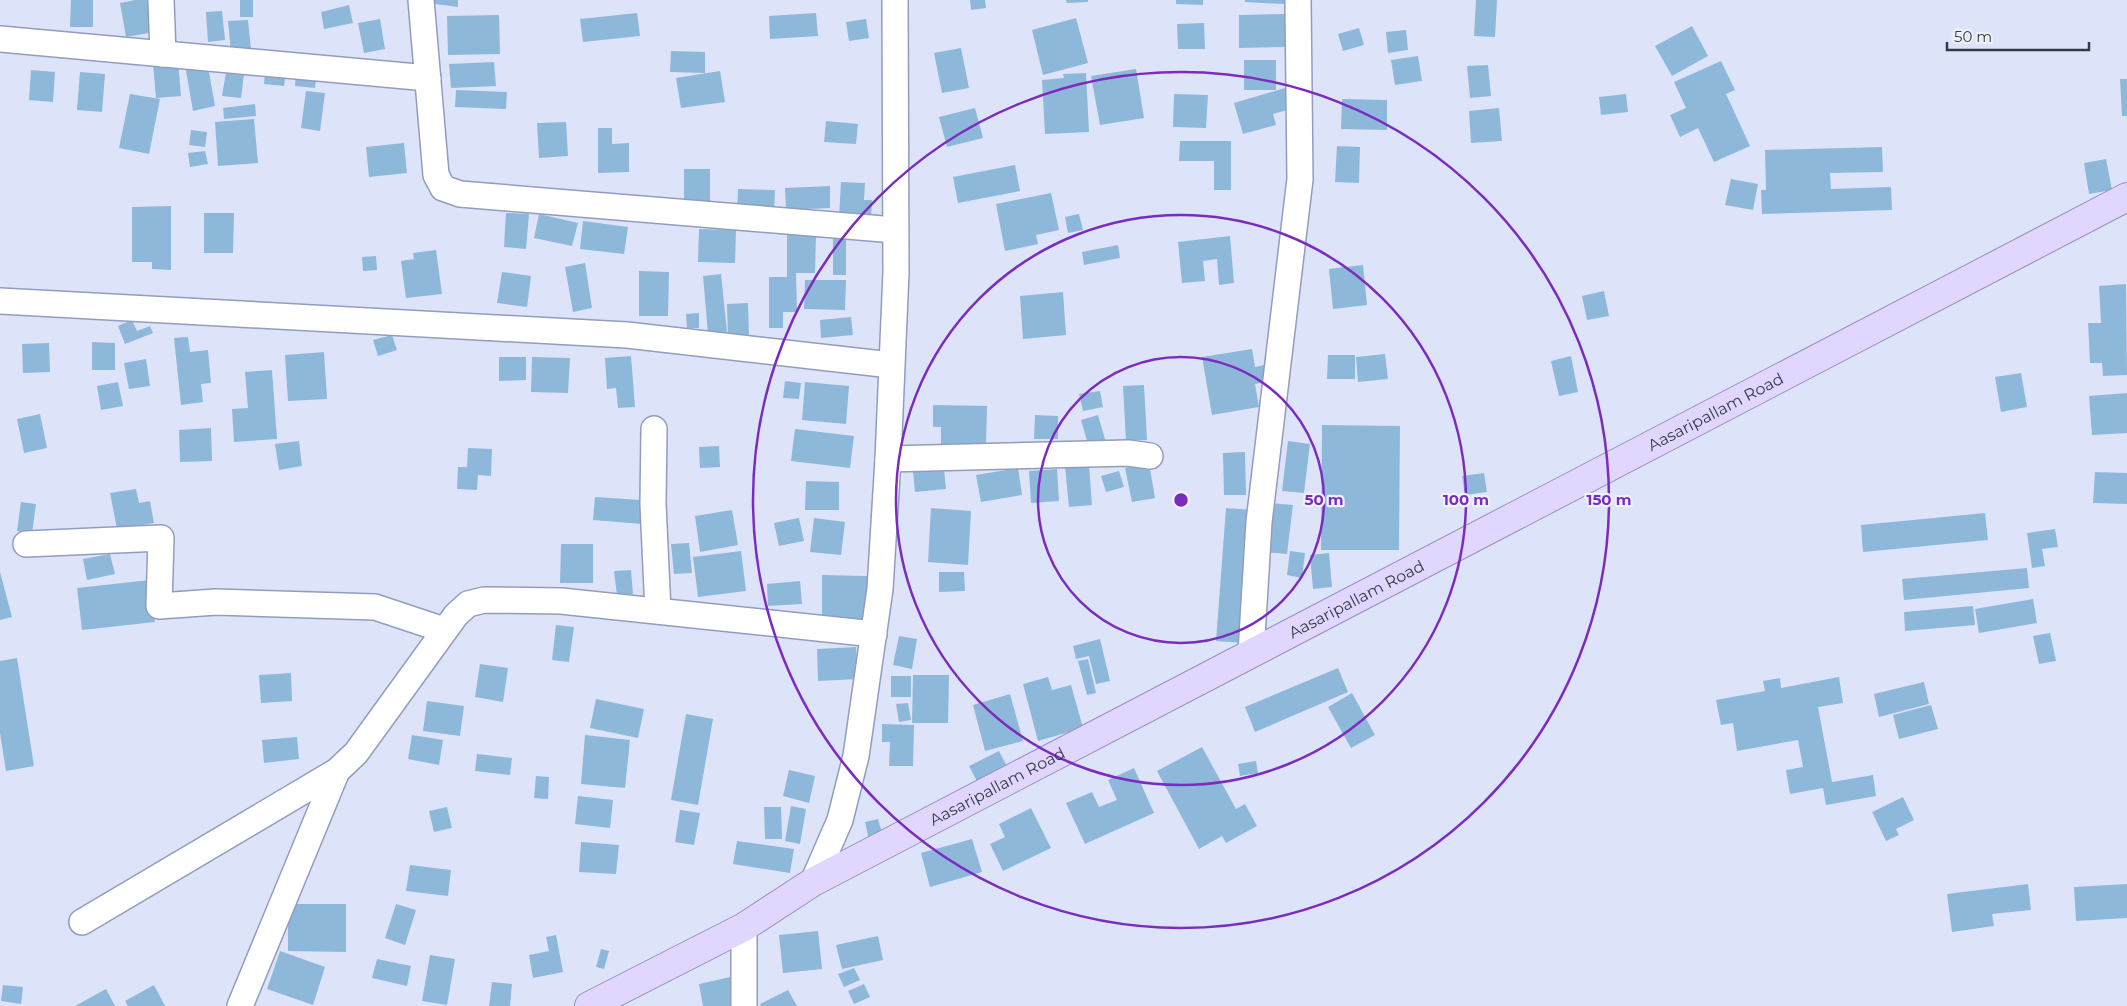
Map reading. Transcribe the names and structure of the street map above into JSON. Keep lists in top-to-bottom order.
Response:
{
  "streets": {
    "main road": ["Aasaripallam Road"]
  },
  "scale_bar": "50 m",
  "rings": ["50 m", "100 m", "150 m"]
}
